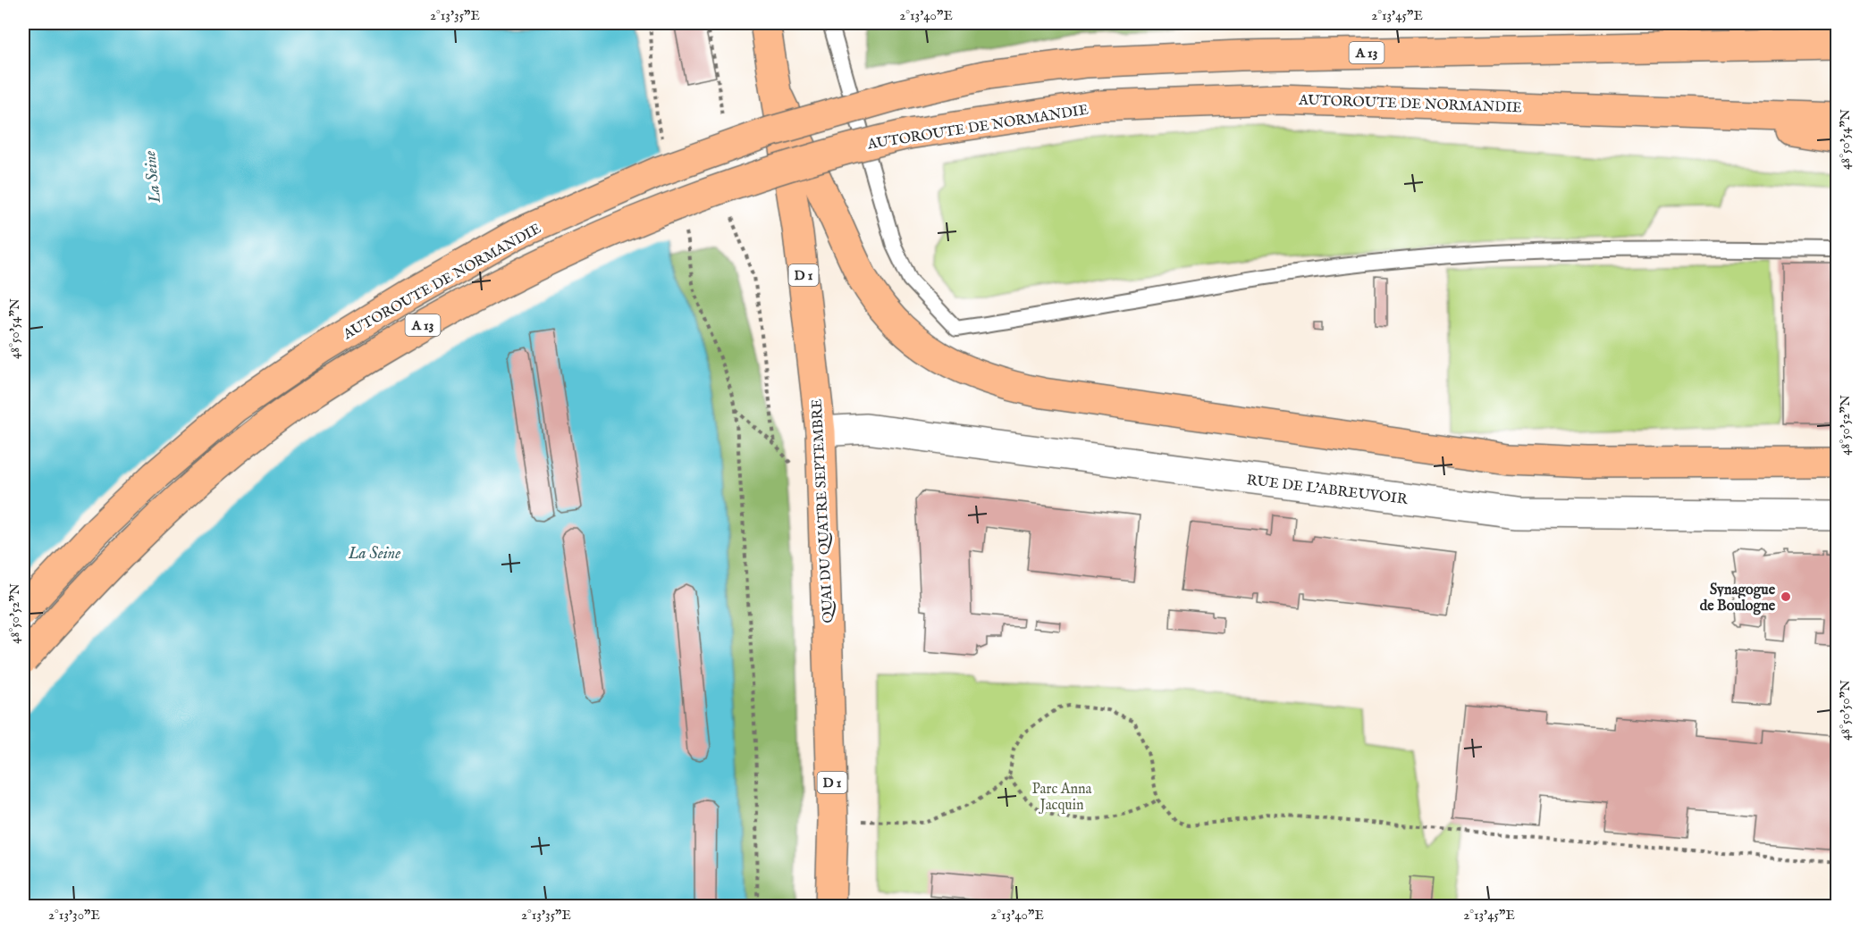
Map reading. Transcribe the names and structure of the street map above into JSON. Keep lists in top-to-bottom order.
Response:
{
  "streets": {
    "main road": [
      "A 13",
      "AUTOROUTE DE NORMANDIE",
      "D 1",
      "QUAI DU QUATRE SEPTEMBRE"
    ],
    "street": ["RUE DE L'ABREUVOIR"]
  },
  "crossings": [
    ["RUE DE L'ABREUVOIR", "QUAI DU QUATRE SEPTEMBRE"]
  ],
  "water": ["La Seine"],
  "parks": ["Parc Anna Jacquin"],
  "places": ["Synagogue de Boulogne"],
  "coordinates": [
    "2°13'35\"E",
    "2°13'40\"E",
    "2°13'45\"E",
    "48°50'54\"N",
    "48°50'52\"N",
    "48°50'50\"N",
    "2°13'30\"E"
  ]
}
